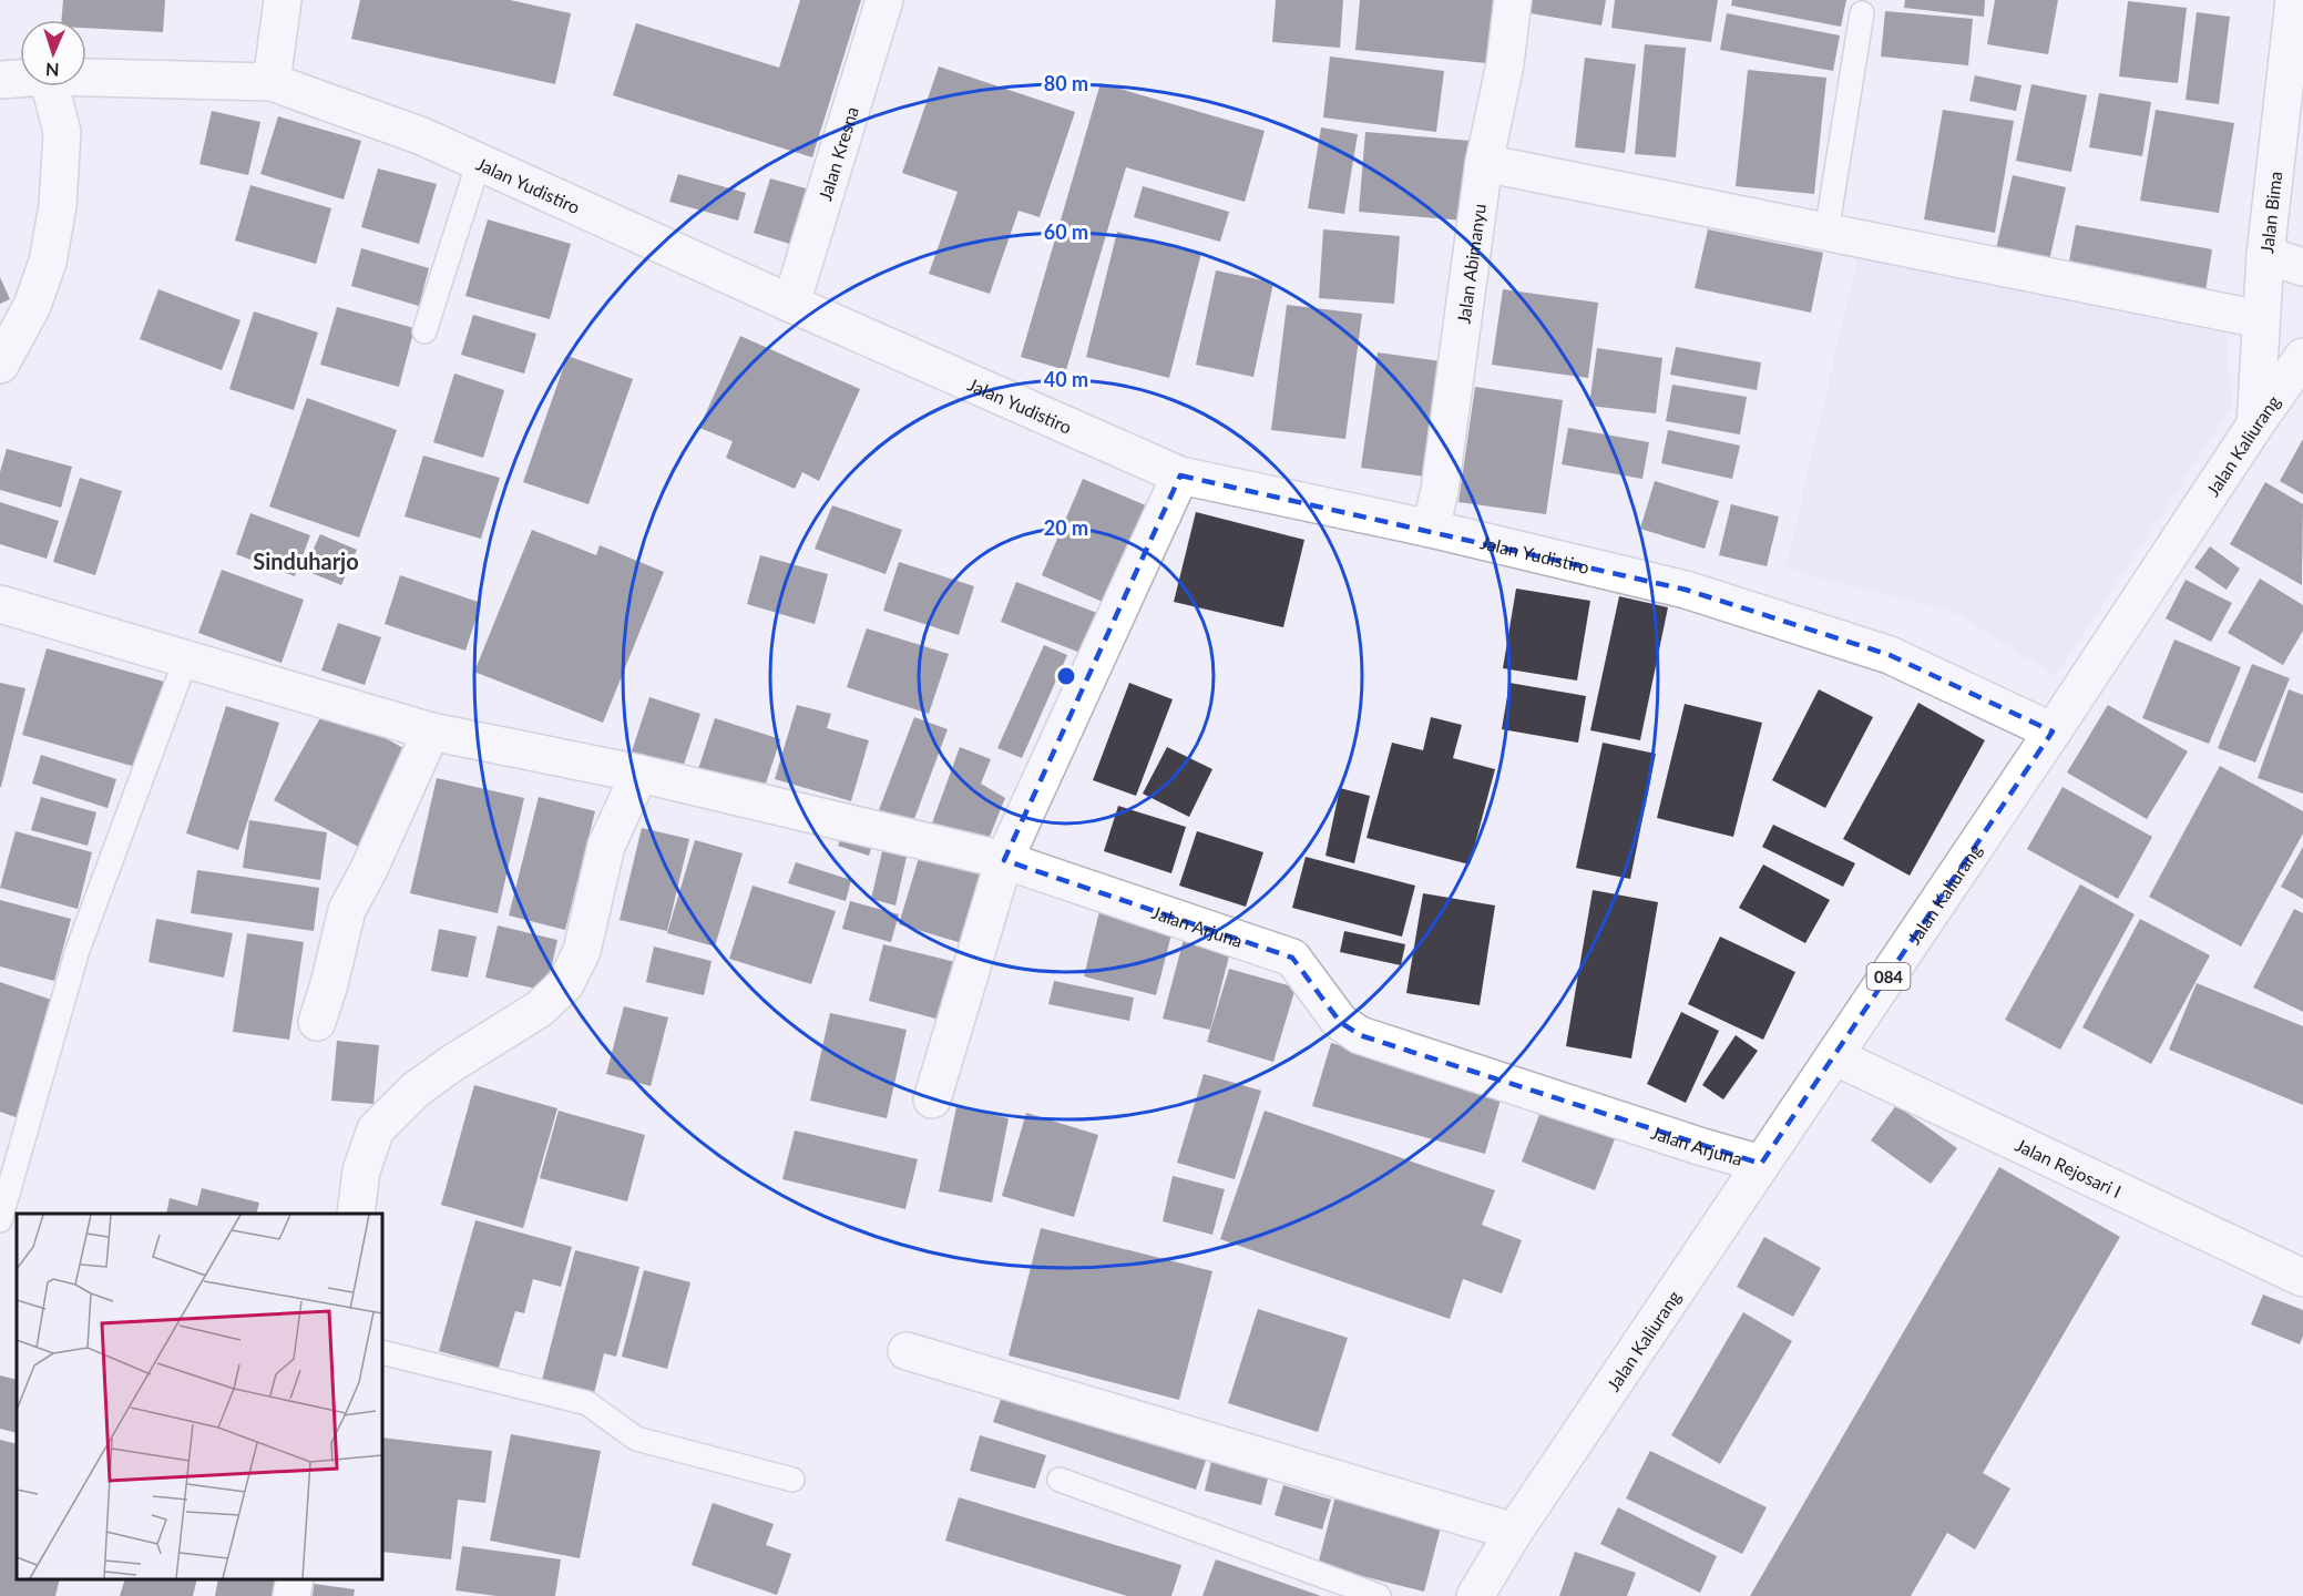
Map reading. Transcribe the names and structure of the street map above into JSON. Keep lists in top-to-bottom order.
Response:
{
  "streets": {
    "street": [
      "Jalan Kresna",
      "Jalan Yudistiro",
      "Jalan Bima",
      "Jalan Abimanyu",
      "Jalan Kaliurang",
      "Jalan Arjuna",
      "084",
      "Jalan Rejosari I"
    ]
  },
  "crossings": [
    ["Jalan Kresna", "Jalan Yudistiro"],
    ["Jalan Yudistiro", "Jalan Abimanyu"],
    ["Jalan Yudistiro", "Jalan Kaliurang"],
    ["Jalan Bima", "Jalan Kaliurang"],
    ["Jalan Kaliurang", "Jalan Arjuna"],
    ["Jalan Kaliurang", "Jalan Rejosari I"]
  ],
  "districts": ["Sinduharjo"],
  "north": "bottom",
  "rings": [
    "80 m",
    "60 m",
    "40 m",
    "20 m"
  ]
}
